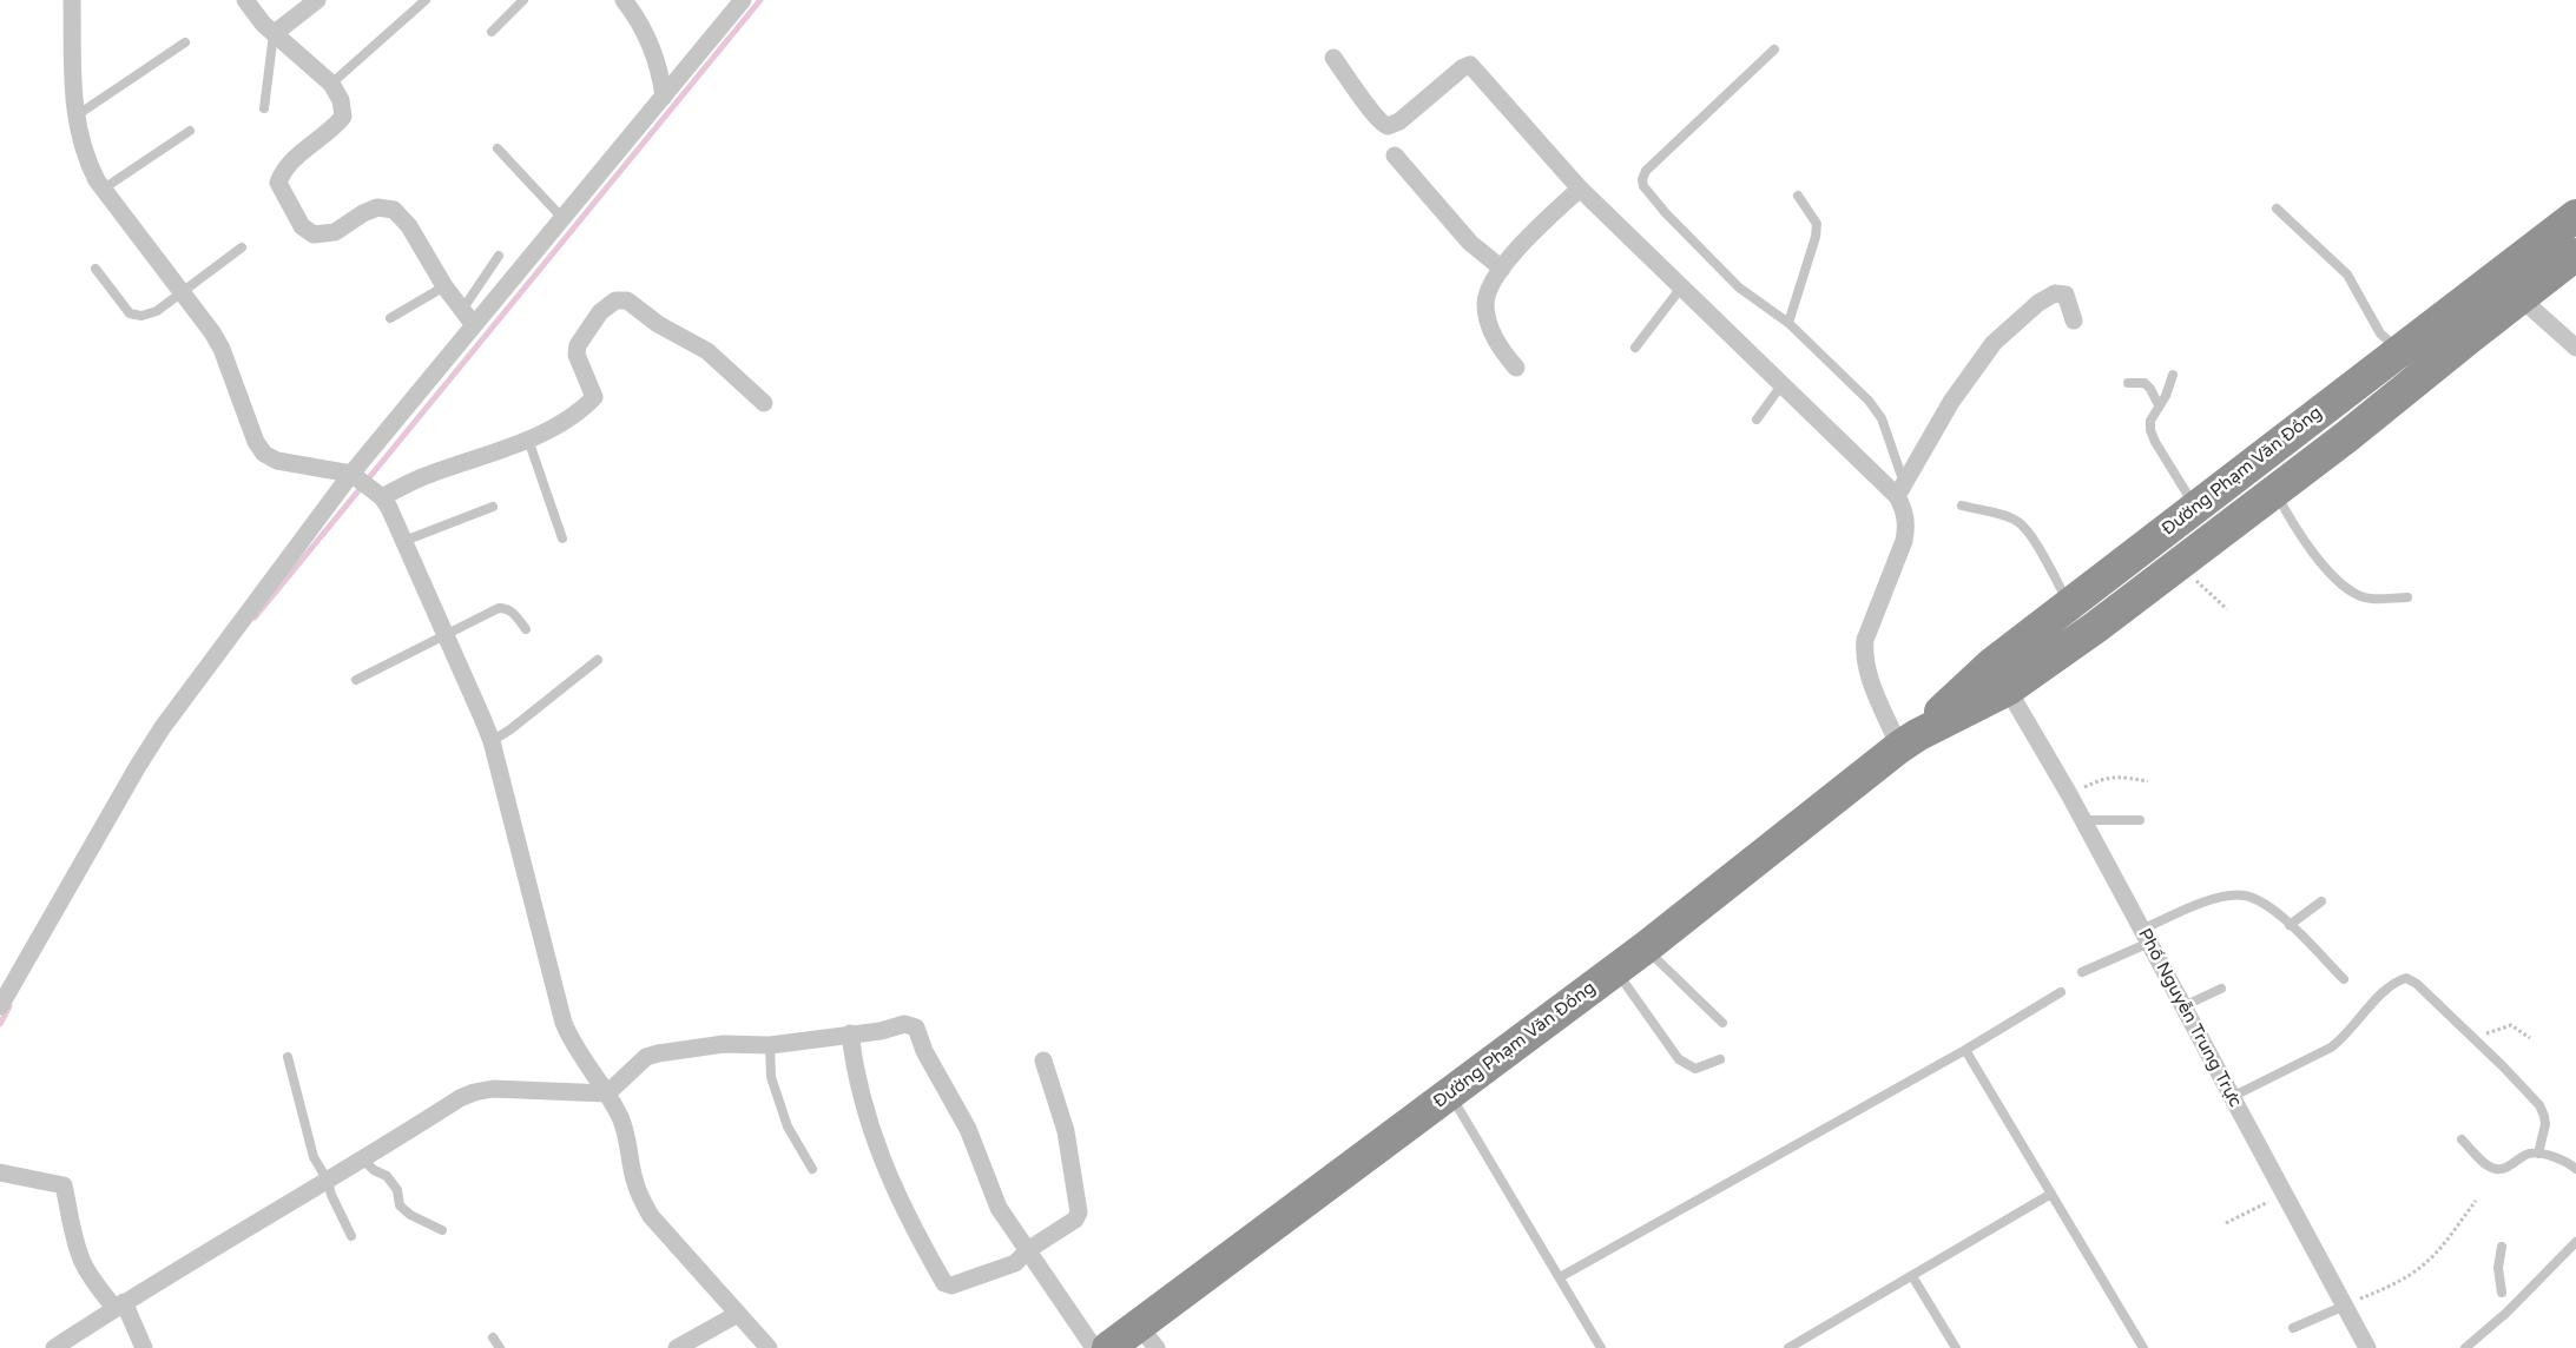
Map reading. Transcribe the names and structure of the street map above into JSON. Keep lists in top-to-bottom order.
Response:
{
  "streets": {
    "highway": ["Đường Phạm Văn Đồng"],
    "street": ["Phố Nguyễn Trung Trực"]
  },
  "crossings": [
    ["Đường Phạm Văn Đồng", "Phố Nguyễn Trung Trực"]
  ]
}
